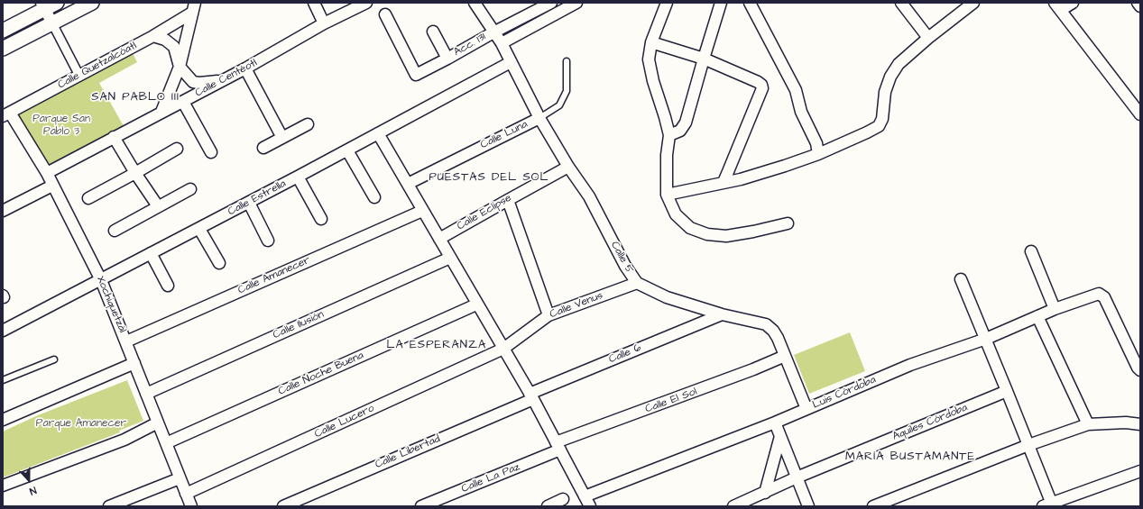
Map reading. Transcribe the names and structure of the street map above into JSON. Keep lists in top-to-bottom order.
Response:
{
  "streets": {
    "street": [
      "Acc. 131",
      "Calle Quetzalcóatl",
      "Calle Centéotl",
      "Calle Luna",
      "Calle Estrella",
      "Calle Eclipse",
      "Calle 5",
      "Calle Amanecer",
      "Xochiquetzál",
      "Calle Venus",
      "Calle Ilusión",
      "Calle 6",
      "Calle Noche Buena",
      "Luis Córdoba",
      "Calle El Sol",
      "Calle Lucero",
      "Aquiles Córdoba",
      "Calle Libertad",
      "Calle La Paz"
    ]
  },
  "crossings": [
    ["Acc. 131", "Calle 5"],
    ["Calle Quetzalcóatl", "Xochiquetzál"],
    ["Calle Centéotl", "Xochiquetzál"],
    ["Calle Luna", "Calle 5"],
    ["Calle Estrella", "Calle 5"],
    ["Calle Estrella", "Xochiquetzál"],
    ["Calle Eclipse", "Calle 5"],
    ["Calle 5", "Calle Venus"],
    ["Calle 5", "Calle 6"],
    ["Calle 5", "Luis Córdoba"],
    ["Calle 5", "Calle El Sol"],
    ["Calle Amanecer", "Xochiquetzál"],
    ["Xochiquetzál", "Calle Ilusión"],
    ["Xochiquetzál", "Calle Noche Buena"],
    ["Xochiquetzál", "Calle Lucero"],
    ["Calle Venus", "Calle Lucero"],
    ["Calle 6", "Calle Libertad"],
    ["Calle El Sol", "Calle La Paz"]
  ],
  "districts": [
    "SAN PABLO III",
    "PUESTAS DEL SOL",
    "LA ESPERANZA",
    "MARÍA BUSTAMANTE"
  ],
  "parks": ["Parque San Pablo 3", "Parque Amanecer"],
  "north": "bottom"
}
